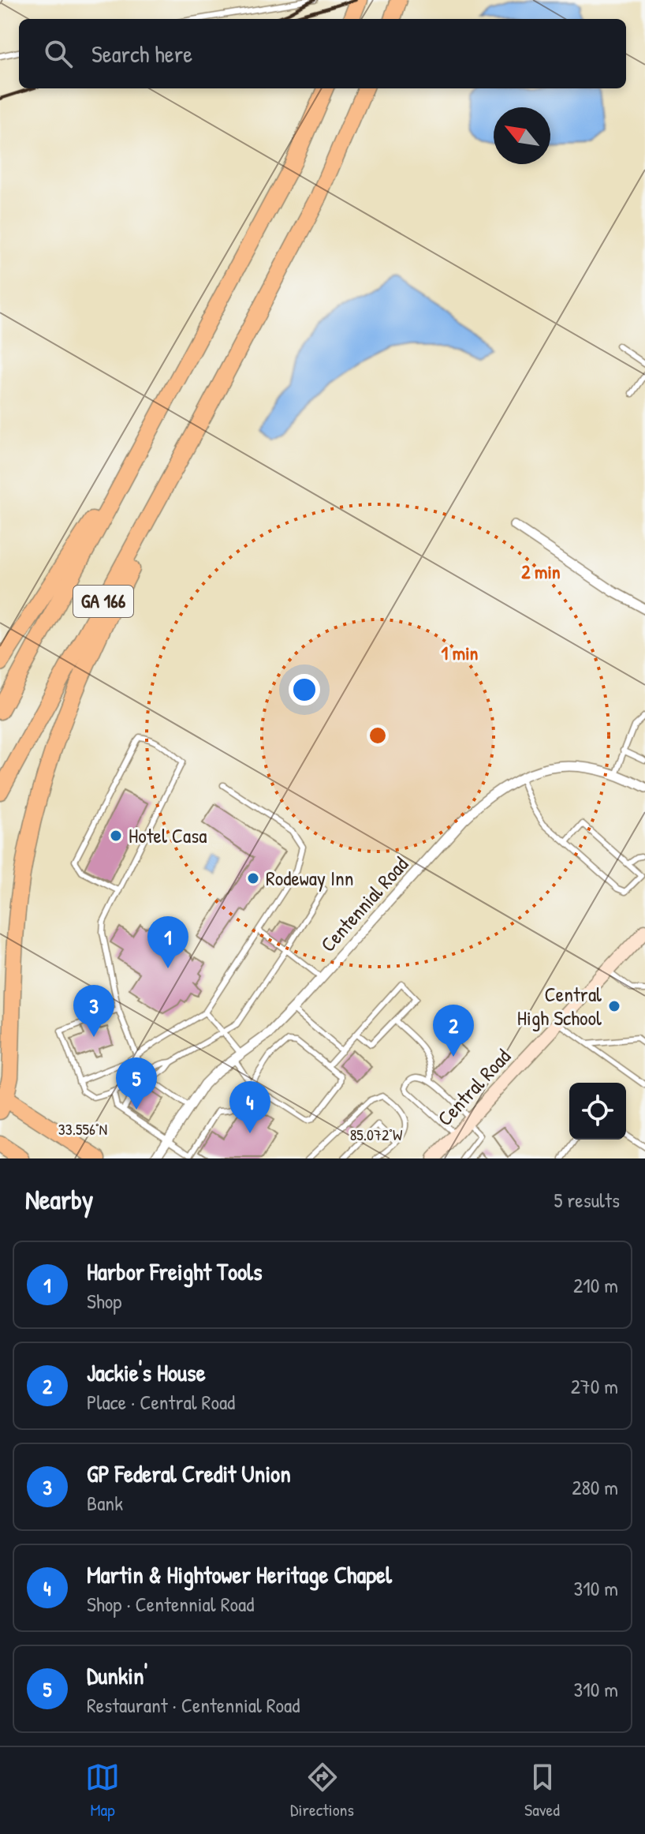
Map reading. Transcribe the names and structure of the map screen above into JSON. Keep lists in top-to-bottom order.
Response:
{
  "streets": {
    "highway": ["GA 166"],
    "street": ["Centennial Road", "Central Road"]
  },
  "places": ["Hotel Casa", "Rodeway Inn", "Central High School"],
  "north": "top left",
  "page": {
    "search": "Search here",
    "pins": [
      "1",
      "3",
      "2",
      "5",
      "4"
    ],
    "heading": ["Nearby", "5 results"],
    "list": [
      {
        "mark": "1",
        "name": "Harbor Freight Tools",
        "note": "Shop",
        "value": "210 m"
      },
      {
        "mark": "2",
        "name": "Jackie's House",
        "note": "Place · Central Road",
        "value": "270 m"
      },
      {
        "mark": "3",
        "name": "GP Federal Credit Union",
        "note": "Bank",
        "value": "280 m"
      },
      {
        "mark": "4",
        "name": "Martin & Hightower Heritage Chapel",
        "note": "Shop · Centennial Road",
        "value": "310 m"
      },
      {
        "mark": "5",
        "name": "Dunkin'",
        "note": "Restaurant · Centennial Road",
        "value": "310 m"
      }
    ],
    "nav": ["Map", "Directions", "Saved"]
  },
  "coordinates": ["33.556°N", "85.072°W"],
  "rings": ["2 min", "1 min"]
}
